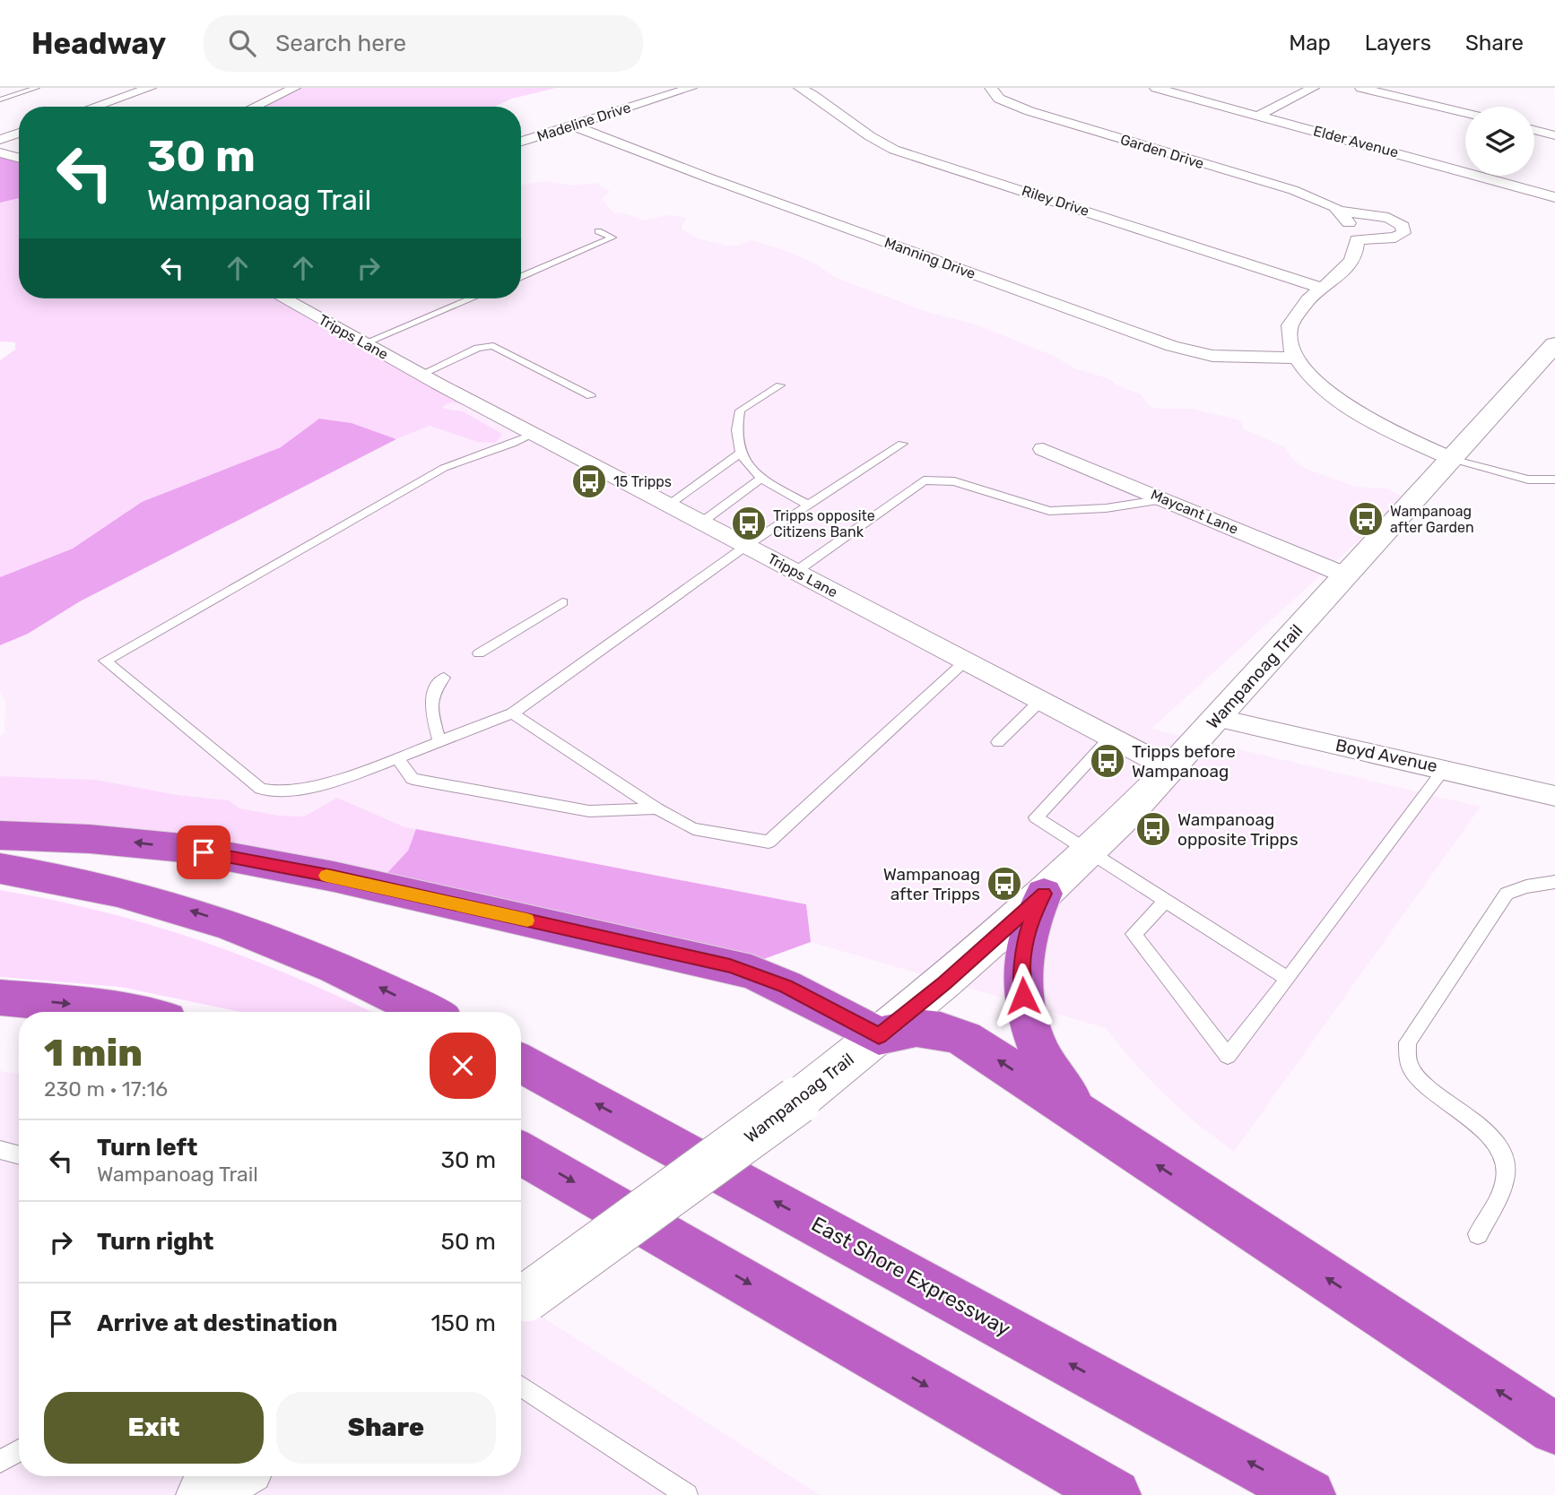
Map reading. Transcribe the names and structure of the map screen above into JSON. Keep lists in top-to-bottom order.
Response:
{
  "streets": {
    "highway": ["East Shore Expressway"],
    "main road": ["Wampanoag Trail"],
    "street": [
      "Madeline Drive",
      "Elder Avenue",
      "Garden Drive",
      "Riley Drive",
      "Manning Drive",
      "Tripps Lane",
      "Maycant Lane",
      "Boyd Avenue"
    ]
  },
  "crossings": [
    ["Madeline Drive", "Manning Drive"],
    ["Tripps Lane", "Wampanoag Trail"],
    ["Maycant Lane", "Wampanoag Trail"],
    ["Wampanoag Trail", "Boyd Avenue"]
  ],
  "places": {
    "bus stop": [
      "15 Tripps",
      "Wampanoag after Garden",
      "Tripps opposite Citizens Bank",
      "Tripps before Wampanoag",
      "Wampanoag opposite Tripps",
      "Wampanoag after Tripps"
    ]
  },
  "page": {
    "header": "Headway",
    "search": "Search here",
    "nav": ["Map", "Layers", "Share"],
    "turn": ["30 m", "Wampanoag Trail"],
    "heading": ["1 min", "230 m · 17:16"],
    "list": [
      {
        "name": "Turn left",
        "note": "Wampanoag Trail",
        "value": "30 m"
      },
      {
        "name": "Turn right",
        "value": "50 m"
      },
      {
        "name": "Arrive at destination",
        "value": "150 m"
      }
    ],
    "buttons": ["Exit", "Share"]
  }
}
